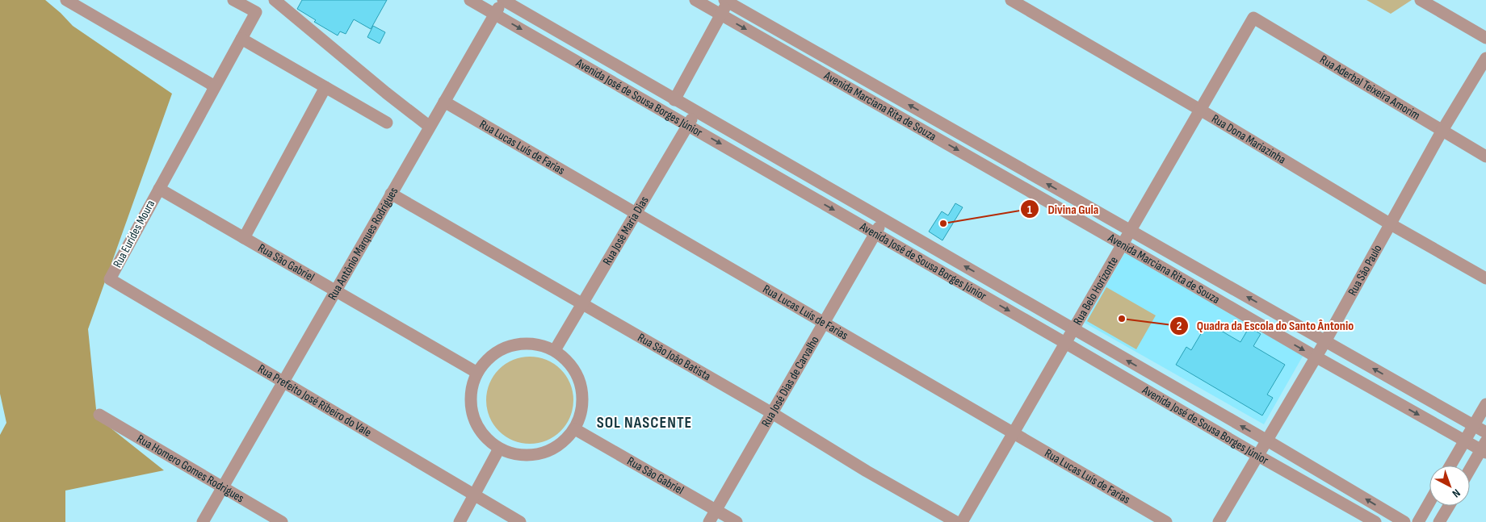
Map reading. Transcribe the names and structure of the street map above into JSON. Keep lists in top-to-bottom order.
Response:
{
  "streets": {
    "street": [
      "Rua Aderbal Teixeira Amorim",
      "Avenida José de Sousa Borges Júnior",
      "Avenida Marciana Rita de Souza",
      "Rua Dona Mariazinha",
      "Rua Lucas Luís de Farias",
      "Rua José Maria Dias",
      "Rua Eurídes Moura",
      "Rua Antônio Marques Rodrigues",
      "Rua São Gabriel",
      "Rua São Paulo",
      "Rua Belo Horizonte",
      "Rua São João Batista",
      "Rua José Dias de Carvalho",
      "Rua Prefeito José Ribeiro do Vale",
      "Rua Homero Gomes Rodrigues"
    ]
  },
  "crossings": [
    ["Rua Aderbal Teixeira Amorim", "Rua São Paulo"],
    ["Rua Aderbal Teixeira Amorim", "Rua Belo Horizonte"],
    ["Avenida José de Sousa Borges Júnior", "Rua José Maria Dias"],
    ["Avenida José de Sousa Borges Júnior", "Rua Antônio Marques Rodrigues"],
    ["Avenida José de Sousa Borges Júnior", "Rua São Paulo"],
    ["Avenida José de Sousa Borges Júnior", "Rua Belo Horizonte"],
    ["Avenida José de Sousa Borges Júnior", "Rua José Dias de Carvalho"],
    ["Avenida Marciana Rita de Souza", "Rua São Paulo"],
    ["Avenida Marciana Rita de Souza", "Rua Belo Horizonte"],
    ["Rua Dona Mariazinha", "Rua São Paulo"],
    ["Rua Dona Mariazinha", "Rua Belo Horizonte"],
    ["Rua Lucas Luís de Farias", "Rua José Maria Dias"],
    ["Rua Lucas Luís de Farias", "Rua Antônio Marques Rodrigues"],
    ["Rua Lucas Luís de Farias", "Rua Belo Horizonte"],
    ["Rua Lucas Luís de Farias", "Rua José Dias de Carvalho"],
    ["Rua José Maria Dias", "Rua São Gabriel"],
    ["Rua José Maria Dias", "Rua São João Batista"],
    ["Rua Eurídes Moura", "Rua São Gabriel"],
    ["Rua Eurídes Moura", "Rua Prefeito José Ribeiro do Vale"],
    ["Rua Antônio Marques Rodrigues", "Rua São Gabriel"],
    ["Rua Antônio Marques Rodrigues", "Rua São João Batista"],
    ["Rua Antônio Marques Rodrigues", "Rua Prefeito José Ribeiro do Vale"],
    ["Rua Antônio Marques Rodrigues", "Rua Homero Gomes Rodrigues"],
    ["Rua São Gabriel", "Rua José Dias de Carvalho"],
    ["Rua São João Batista", "Rua José Dias de Carvalho"]
  ],
  "districts": ["SOL NASCENTE"],
  "places": ["Divina Gula", "Quadra da Escola do Santo Ântonio"],
  "north": "bottom right"
}
